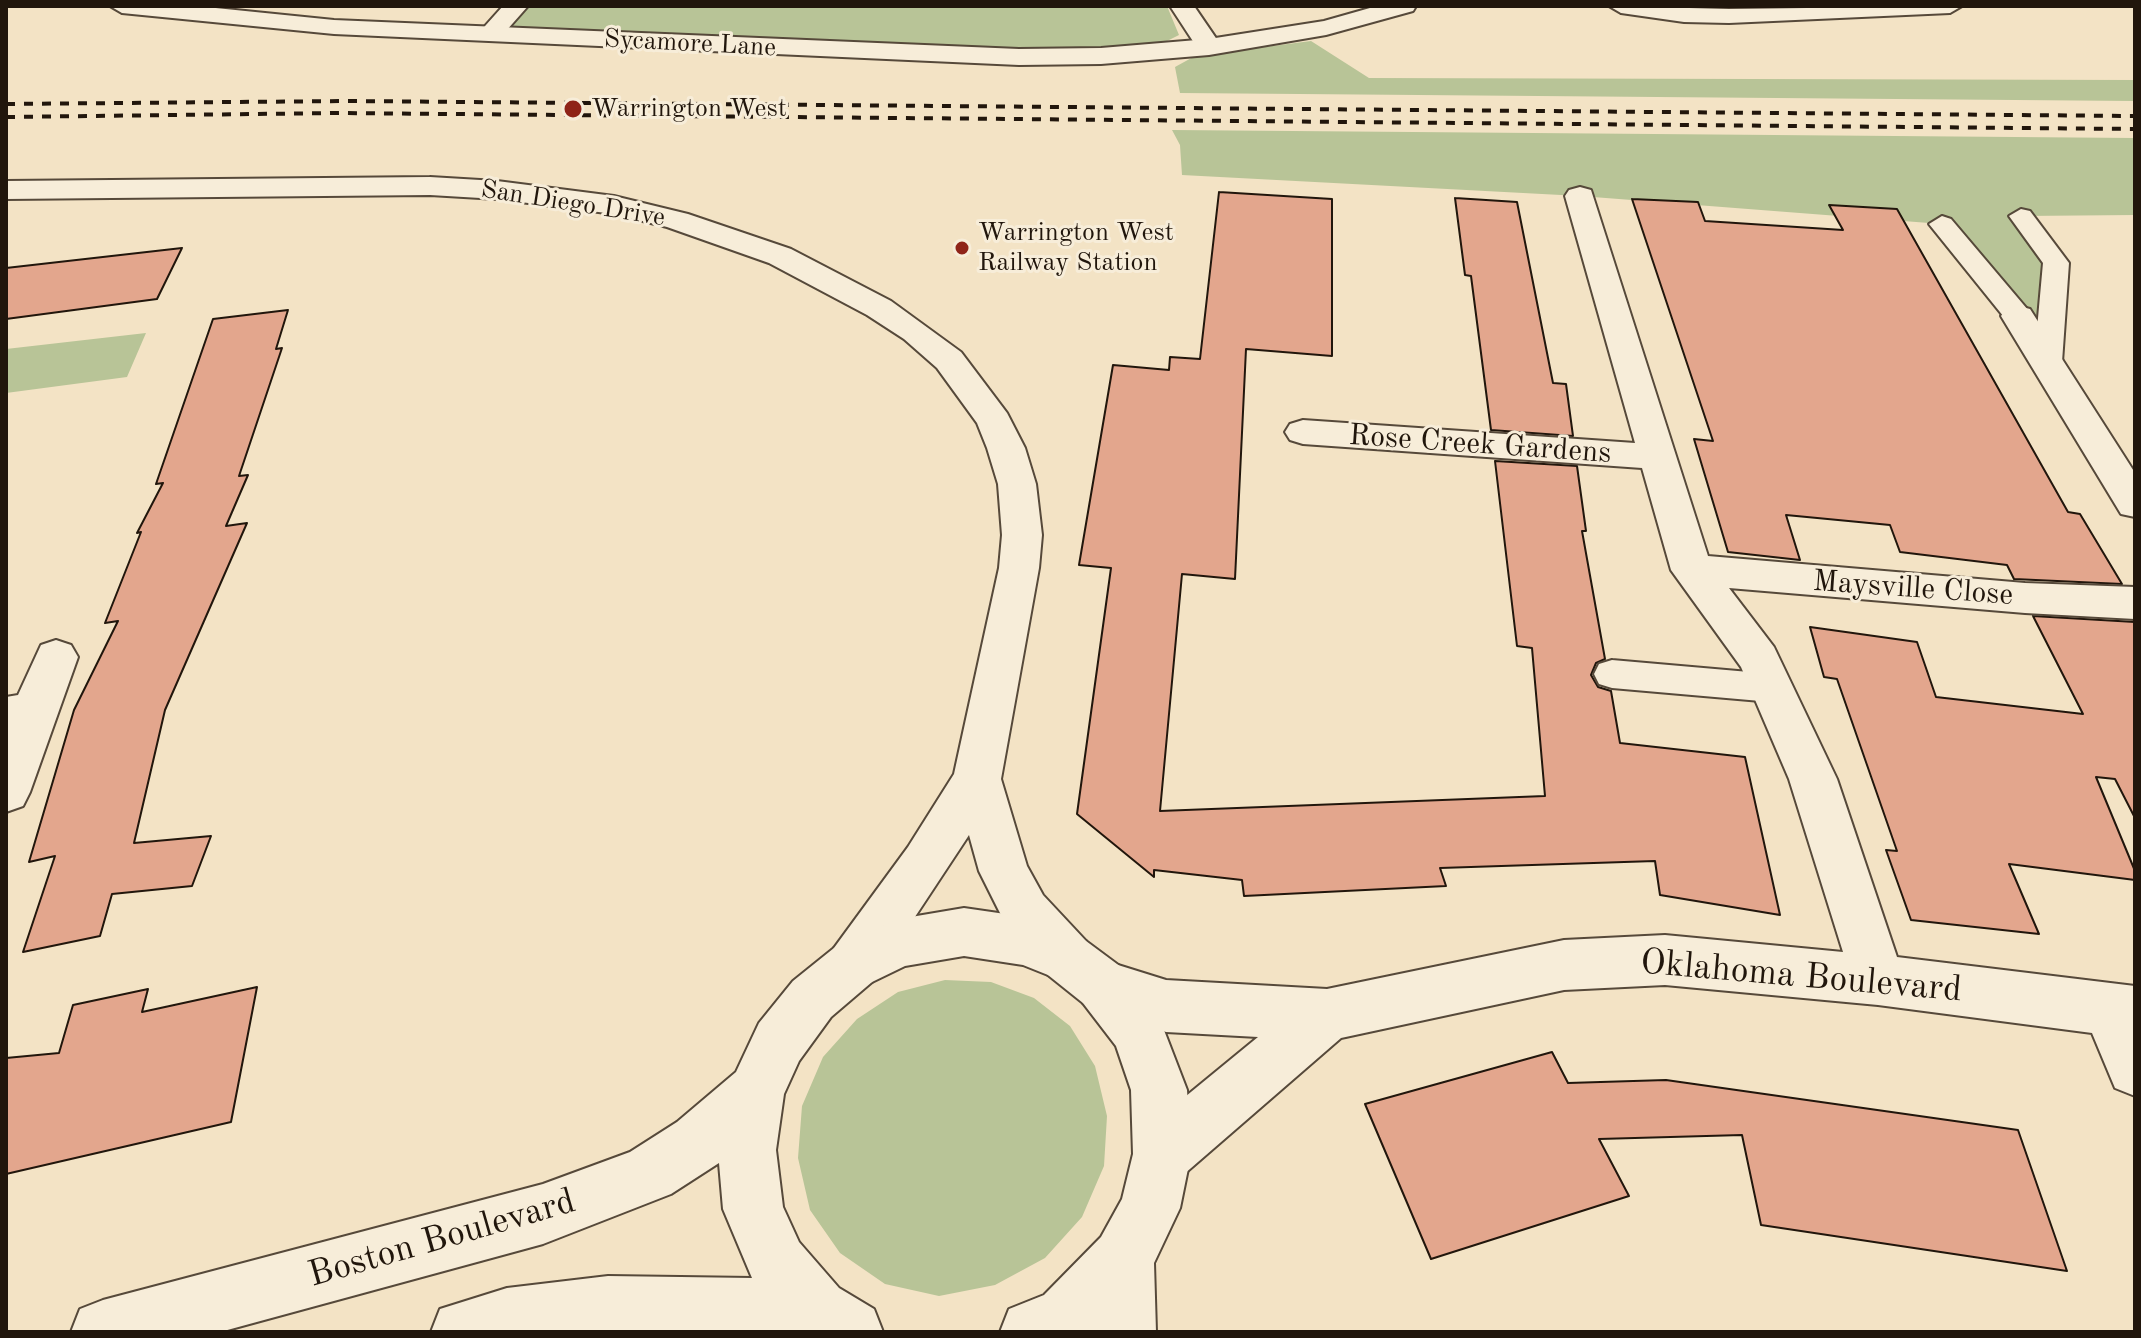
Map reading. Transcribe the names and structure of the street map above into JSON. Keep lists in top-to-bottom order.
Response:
{
  "streets": {
    "street": [
      "Sycamore Lane",
      "San Diego Drive",
      "Rose Creek Gardens",
      "Maysville Close",
      "Oklahoma Boulevard",
      "Boston Boulevard"
    ]
  },
  "crossings": [
    ["San Diego Drive", "Oklahoma Boulevard"],
    ["Rose Creek Gardens", "Maysville Close"],
    ["Rose Creek Gardens", "Oklahoma Boulevard"]
  ],
  "places": ["Warrington West", "Warrington West Railway Station"]
}
